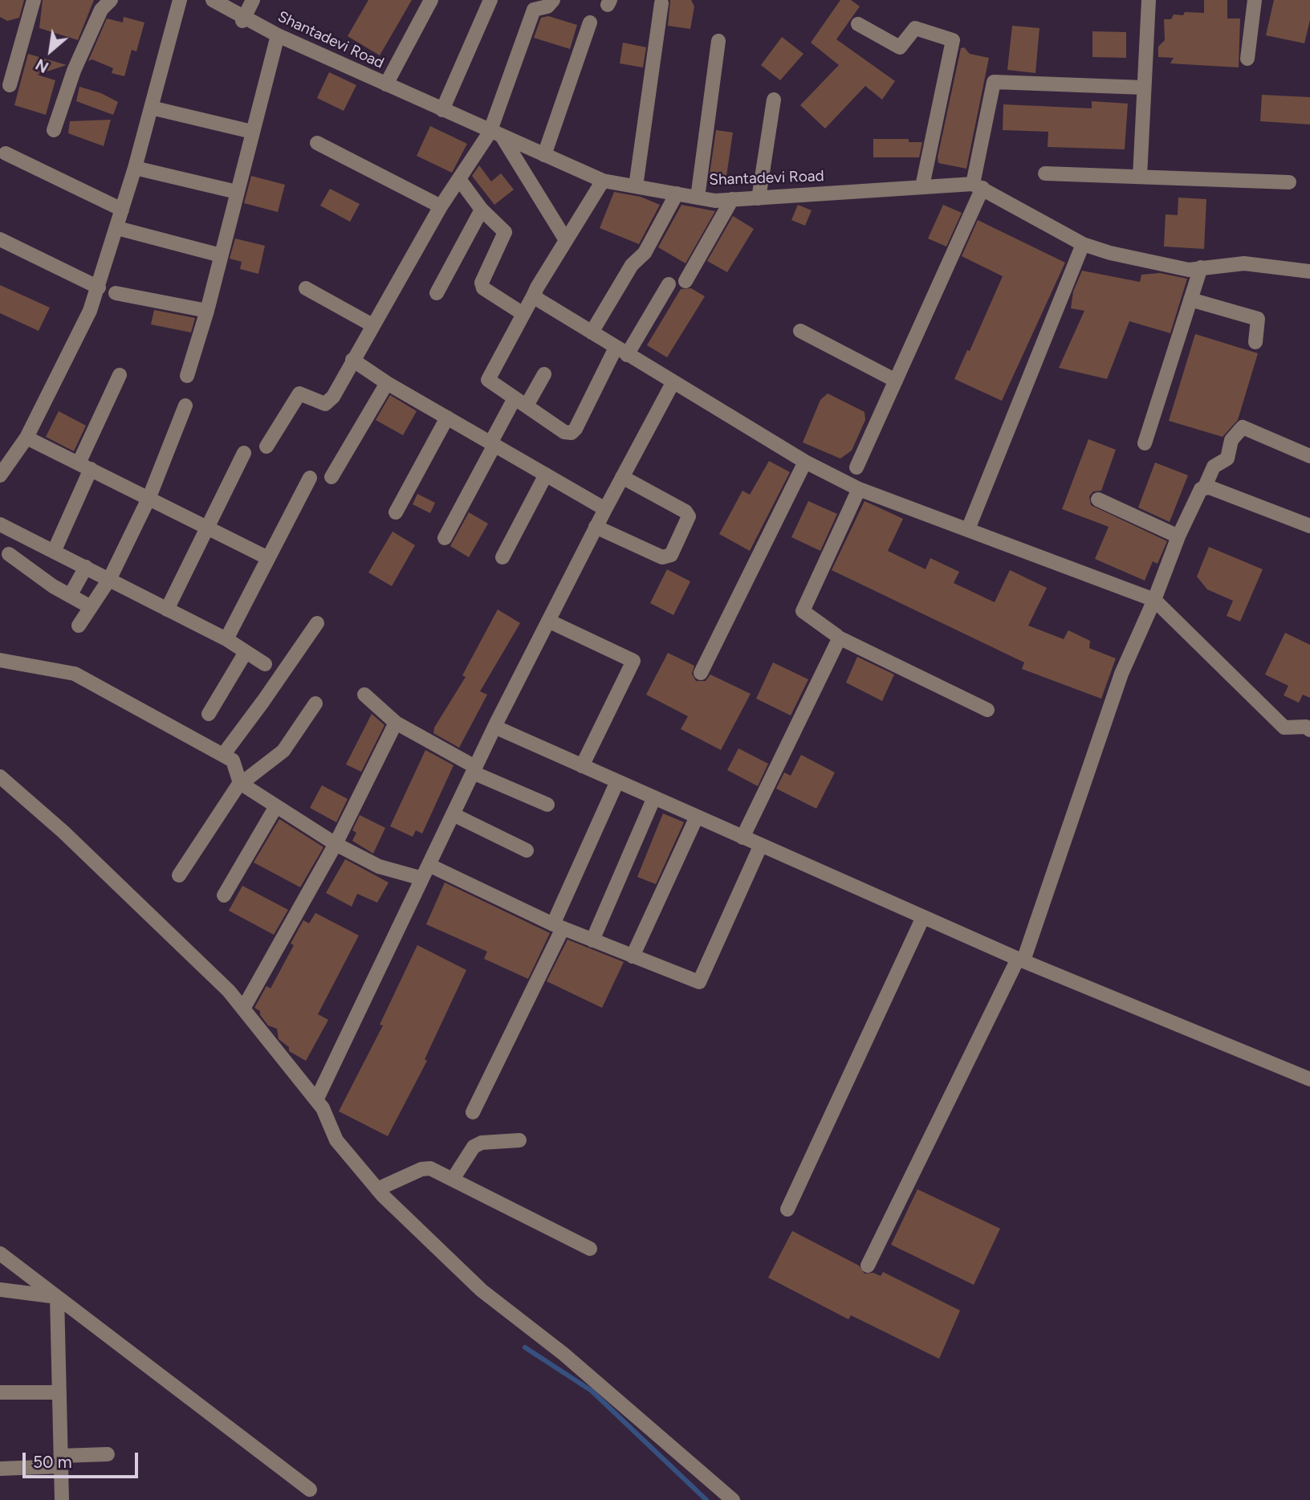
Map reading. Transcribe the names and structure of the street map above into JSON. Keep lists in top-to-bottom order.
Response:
{
  "streets": {
    "street": ["Shantadevi Road"]
  },
  "scale_bar": "50 m",
  "north": "bottom left"
}
